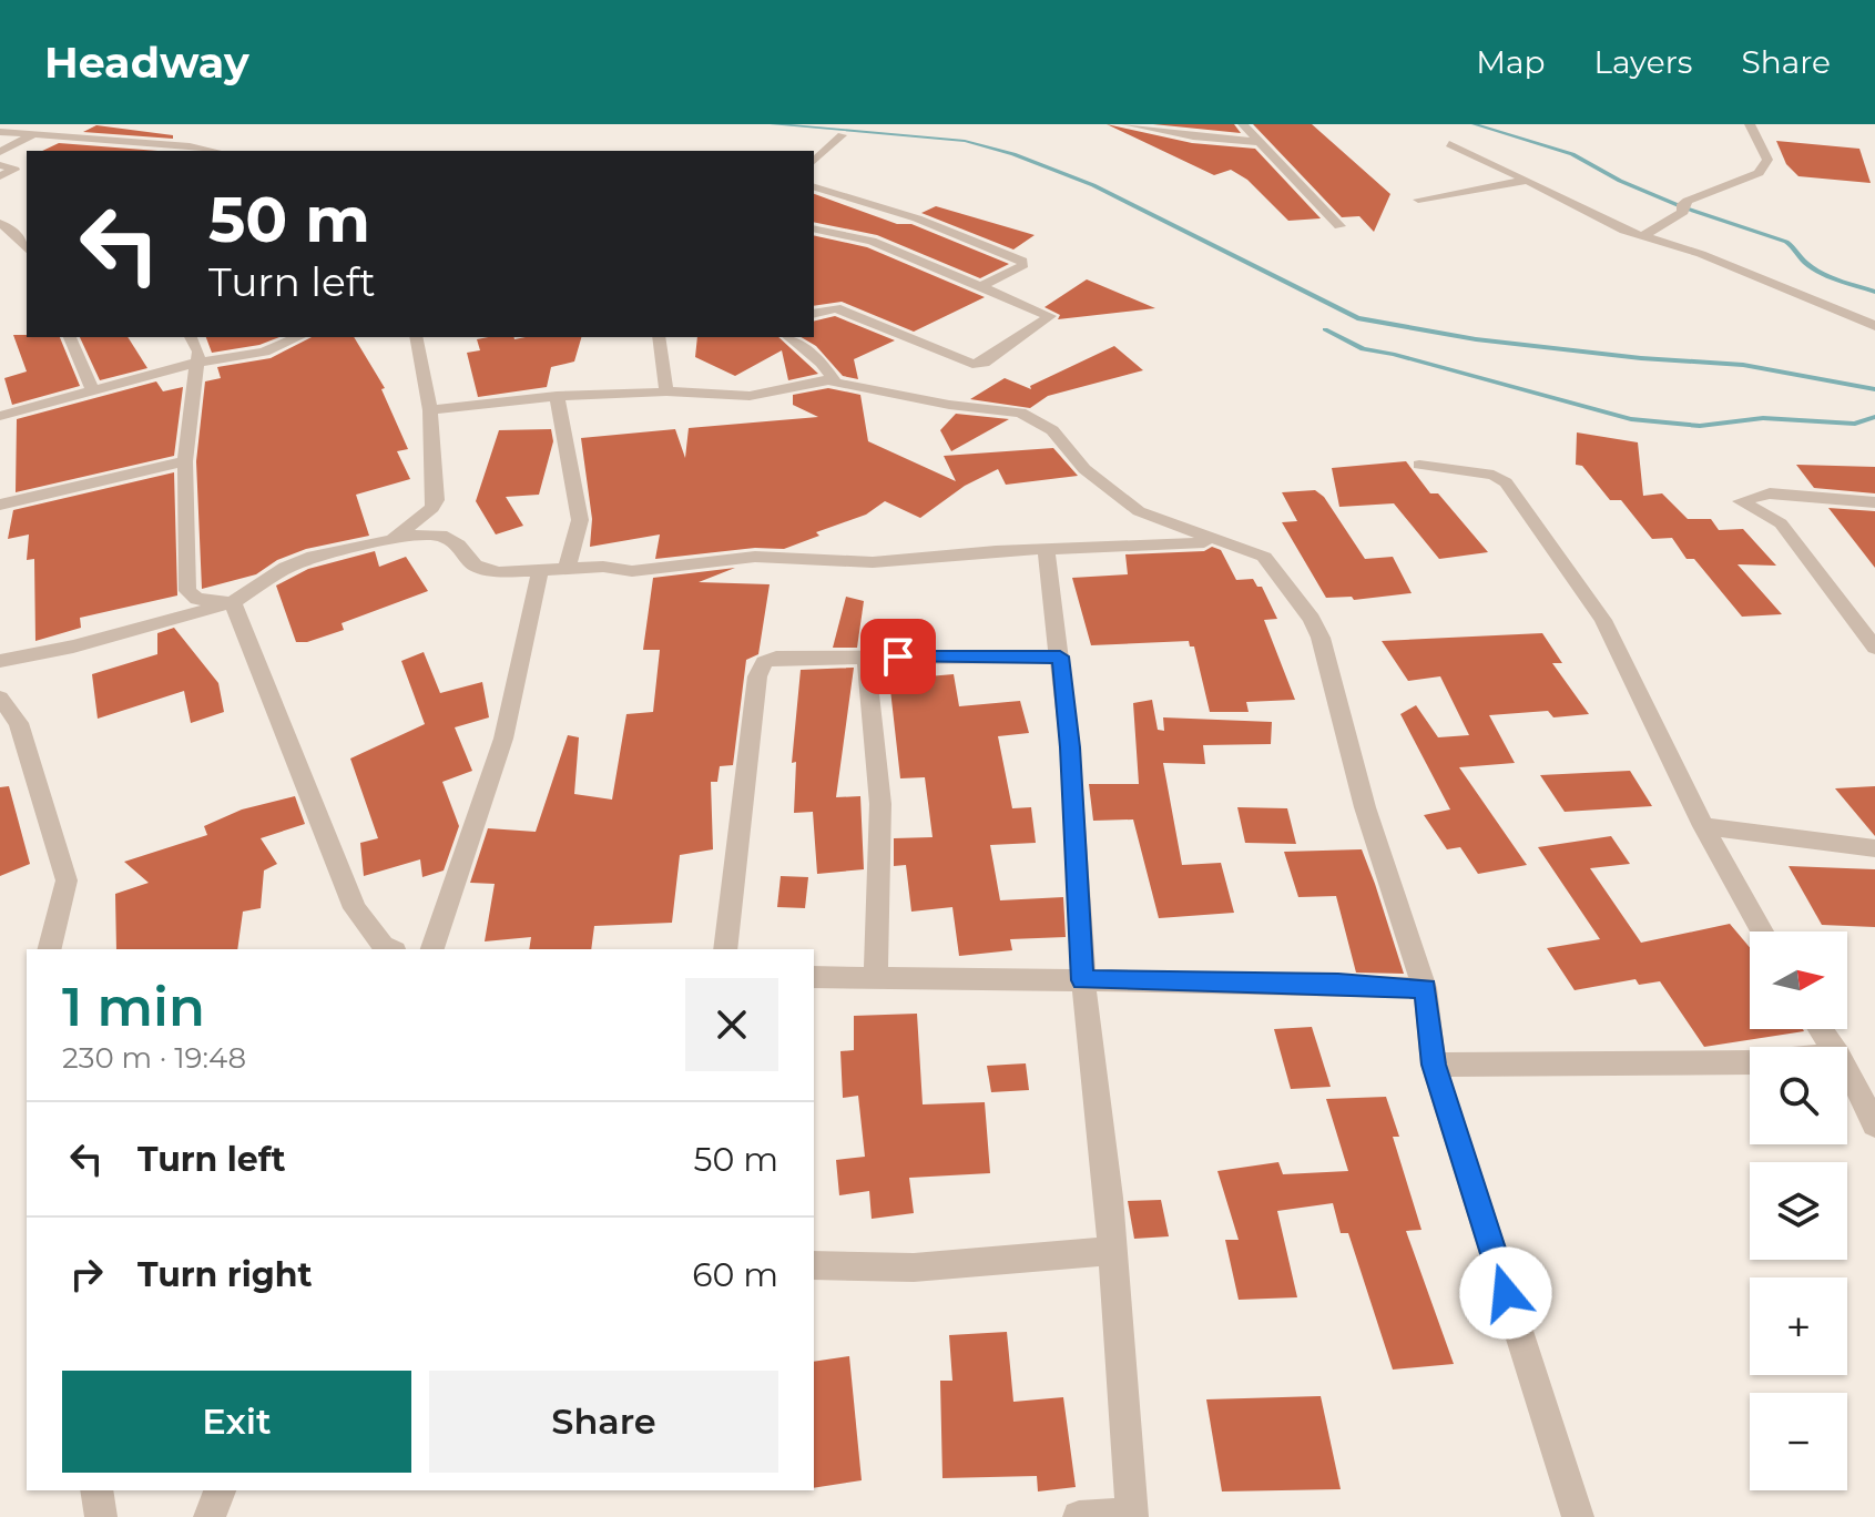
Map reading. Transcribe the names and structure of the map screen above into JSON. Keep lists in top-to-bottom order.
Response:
{
  "north": "right",
  "page": {
    "header": "Headway",
    "nav": ["Map", "Layers", "Share"],
    "turn": ["50 m", "Turn left"],
    "map_buttons": ["+", "−"],
    "heading": ["1 min", "230 m · 19:48"],
    "list": [
      {
        "name": "Turn left",
        "value": "50 m"
      },
      {
        "name": "Turn right",
        "value": "60 m"
      }
    ],
    "buttons": ["Exit", "Share"]
  }
}
